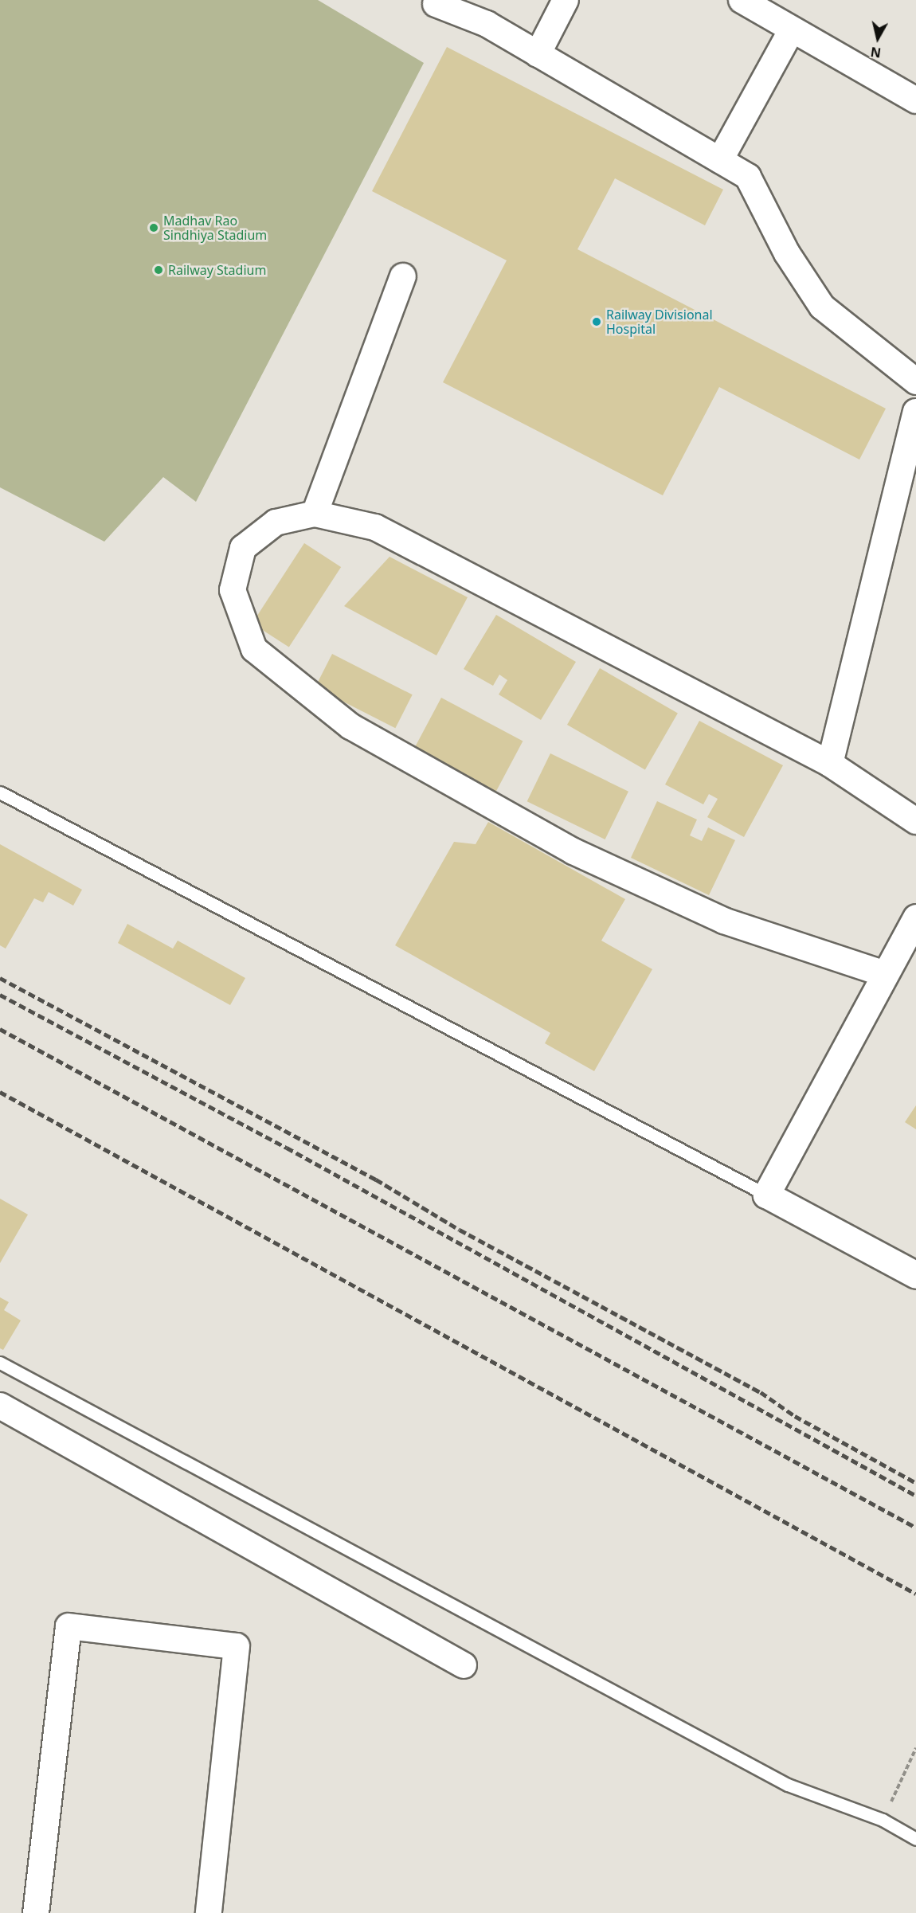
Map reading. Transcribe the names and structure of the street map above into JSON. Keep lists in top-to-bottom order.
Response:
{
  "places": ["Madhav Rao Sindhiya Stadium", "Railway Stadium", "Railway Divisional Hospital"],
  "north": "bottom"
}
